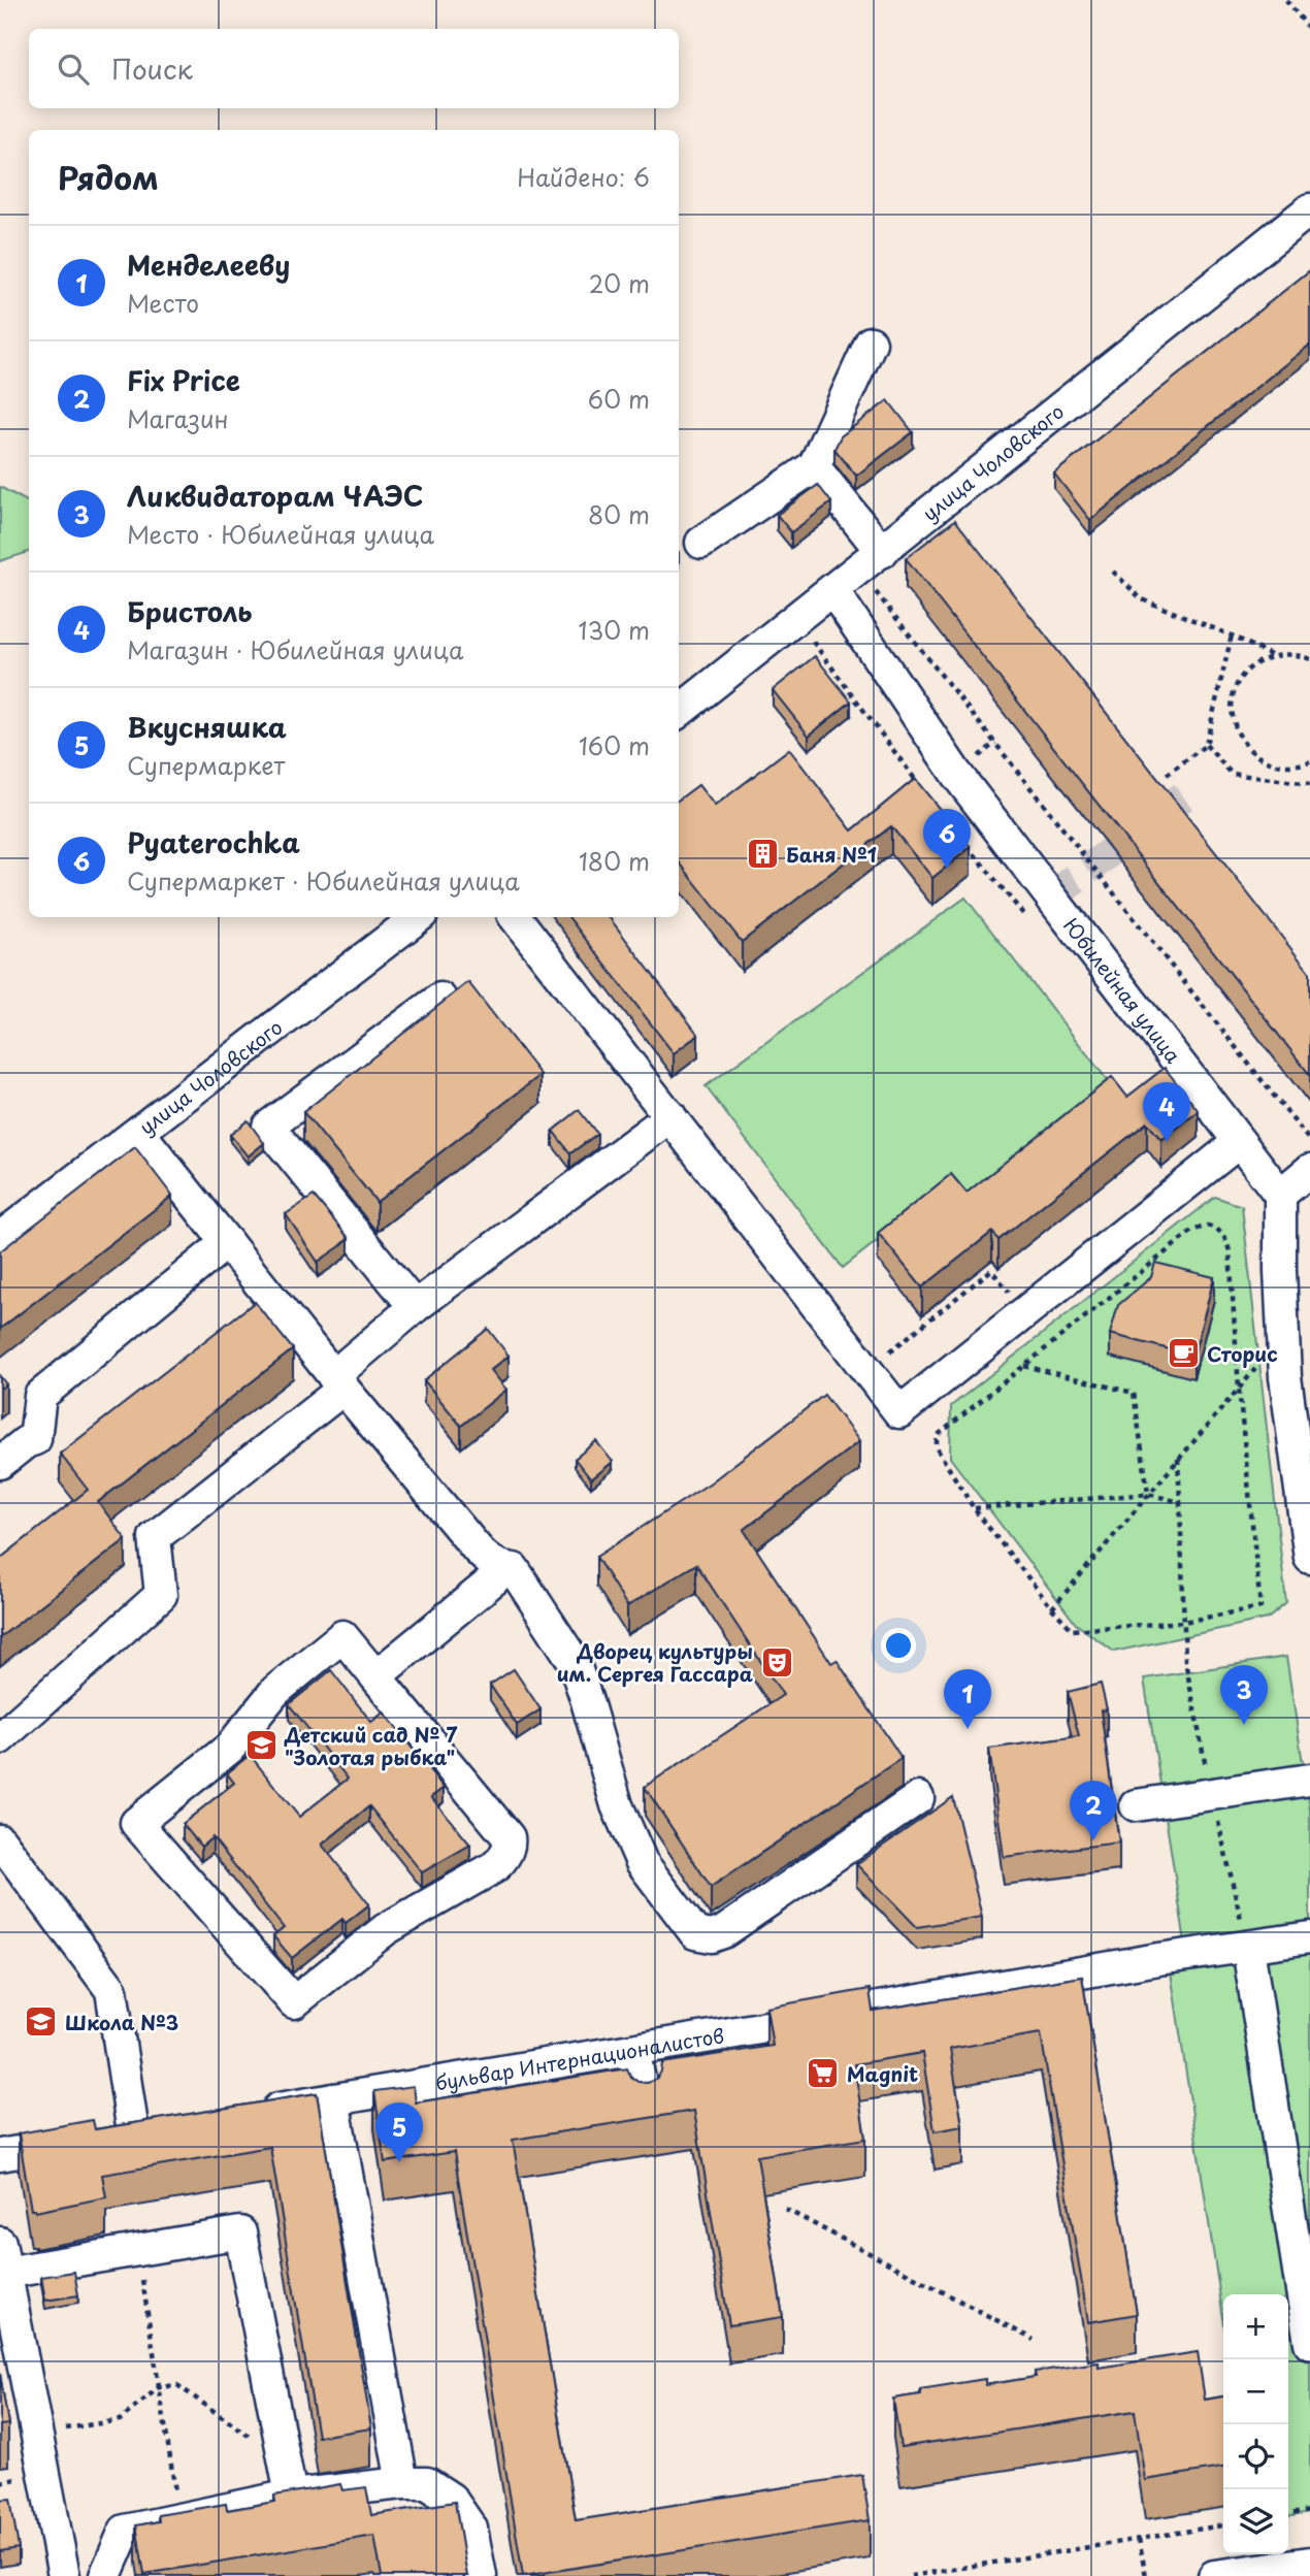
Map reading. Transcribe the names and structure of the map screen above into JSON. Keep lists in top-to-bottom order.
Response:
{
  "streets": {
    "street": ["улица Чоловского", "Юбилейная улица", "бульвар Интернационалистов"]
  },
  "crossings": [
    ["улица Чоловского", "Юбилейная улица"]
  ],
  "places": {
    "building": ["Баня №1"],
    "cafe": ["Сторис"],
    "theatre": ["Дворец культуры им. Сергея Гассара"],
    "school or university": ["Детский сад № 7 \"Золотая рыбка\"", "Школа №3"],
    "supermarket": ["Magnit"]
  },
  "page": {
    "search": "Поиск",
    "heading": ["Рядом", "Найдено: 6"],
    "list": [
      {
        "mark": "1",
        "name": "Менделееву",
        "note": "Место",
        "value": "20 m"
      },
      {
        "mark": "2",
        "name": "Fix Price",
        "note": "Магазин",
        "value": "60 m"
      },
      {
        "mark": "3",
        "name": "Ликвидаторам ЧАЭС",
        "note": "Место · Юбилейная улица",
        "value": "80 m"
      },
      {
        "mark": "4",
        "name": "Бристоль",
        "note": "Магазин · Юбилейная улица",
        "value": "130 m"
      },
      {
        "mark": "5",
        "name": "Вкусняшка",
        "note": "Супермаркет",
        "value": "160 m"
      },
      {
        "mark": "6",
        "name": "Pyaterochka",
        "note": "Супермаркет · Юбилейная улица",
        "value": "180 m"
      }
    ],
    "pins": [
      "6",
      "4",
      "3",
      "1",
      "2",
      "5"
    ],
    "map_buttons": ["+", "−"]
  }
}
